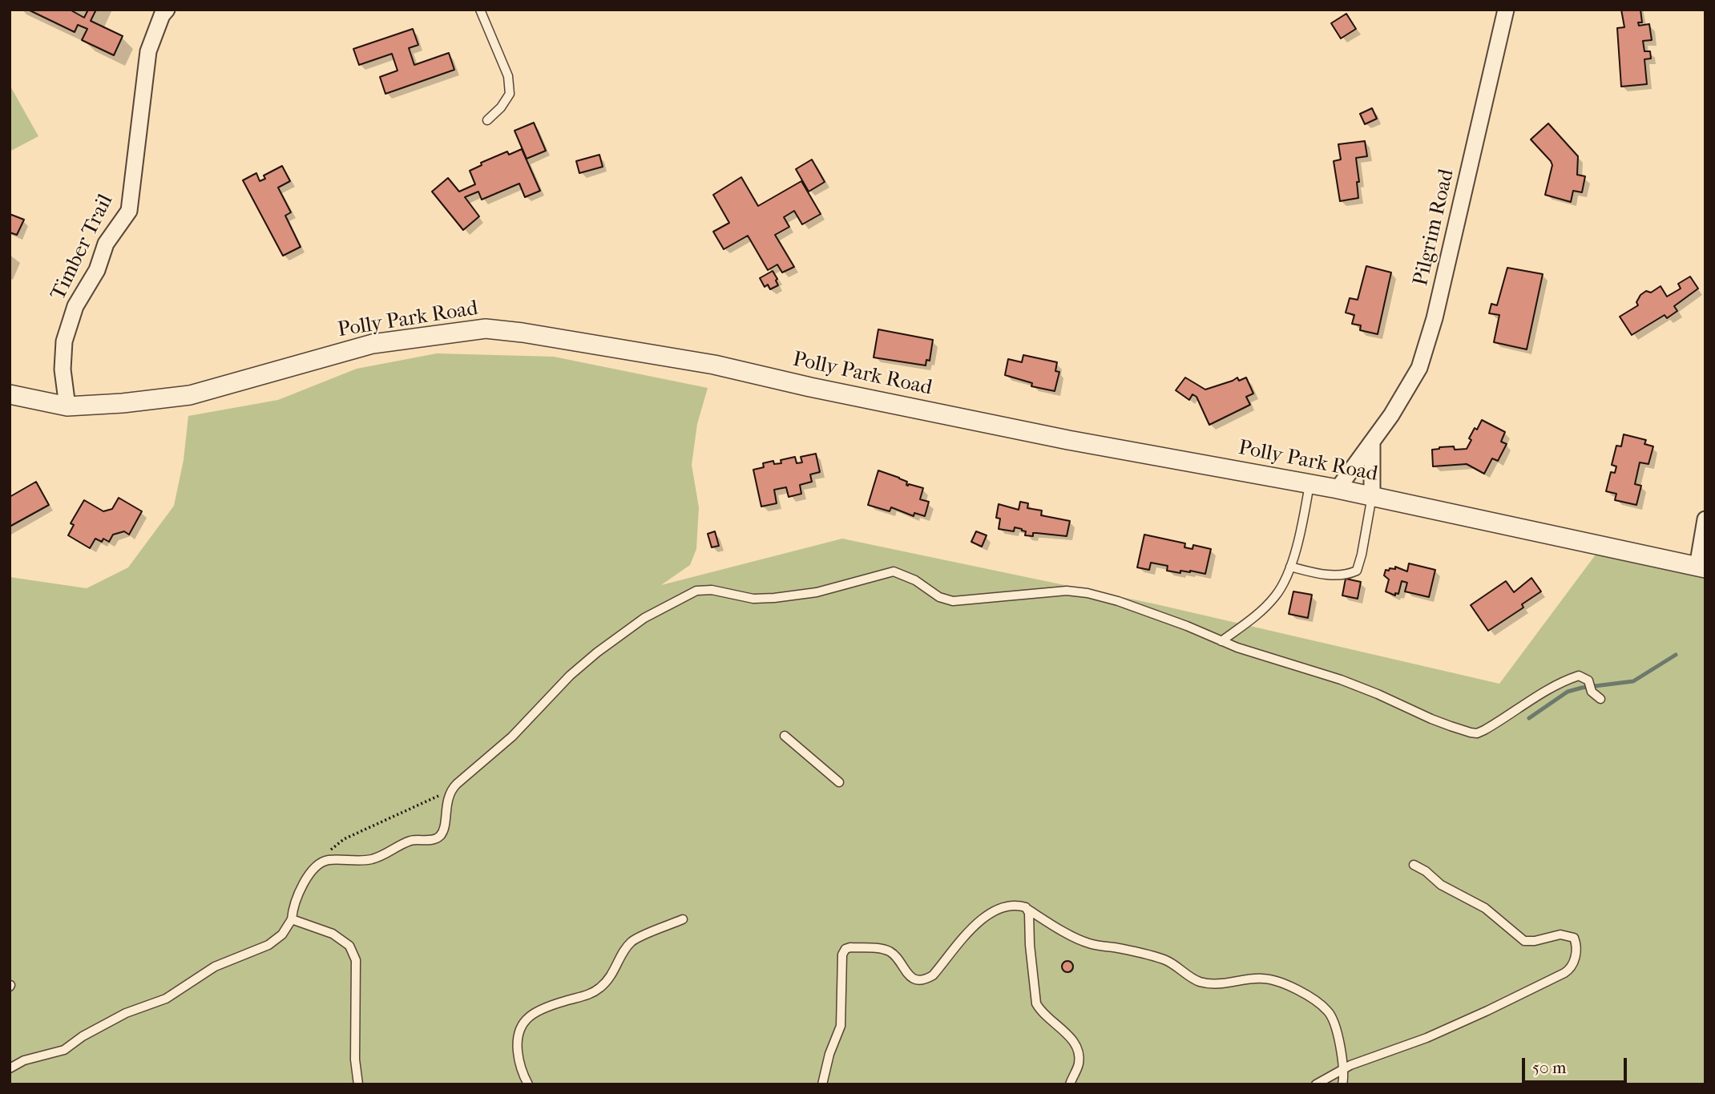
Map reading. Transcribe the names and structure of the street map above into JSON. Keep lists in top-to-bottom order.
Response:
{
  "streets": {
    "street": ["Pilgrim Road", "Timber Trail", "Polly Park Road"]
  },
  "crossings": [
    ["Pilgrim Road", "Polly Park Road"],
    ["Timber Trail", "Polly Park Road"]
  ],
  "scale_bar": "50 m"
}
